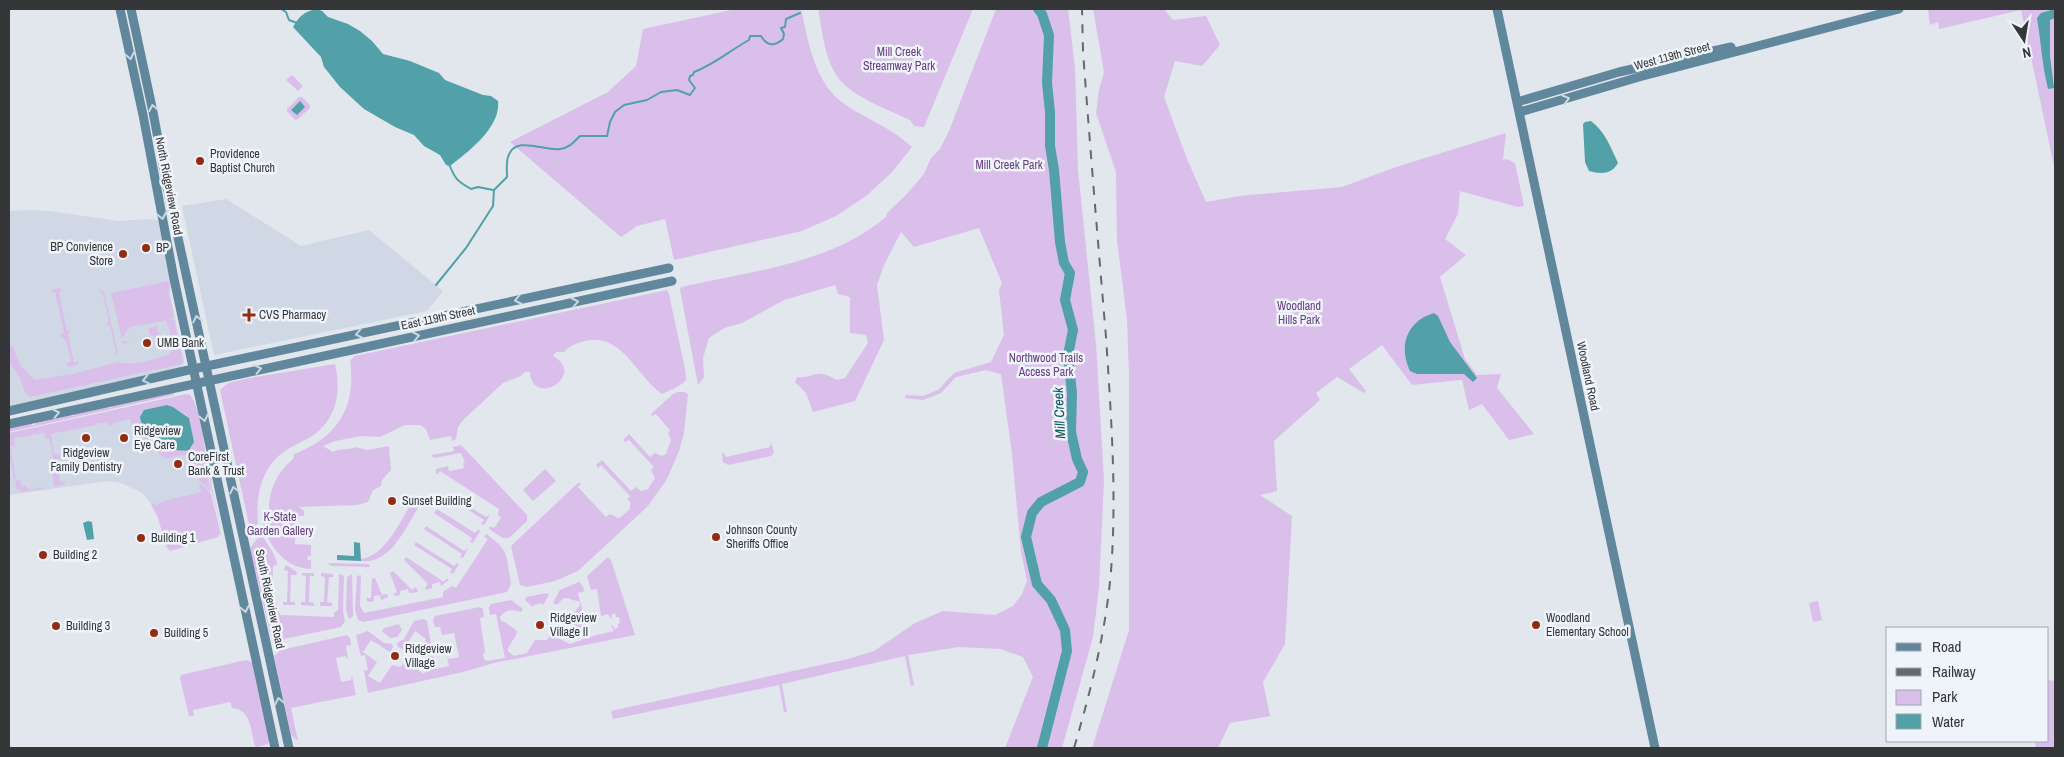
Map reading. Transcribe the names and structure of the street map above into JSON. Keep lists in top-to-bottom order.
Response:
{
  "streets": {
    "main road": [
      "West 119th Street",
      "North Ridgeview Road",
      "East 119th Street",
      "Woodland Road",
      "South Ridgeview Road"
    ]
  },
  "crossings": [
    ["West 119th Street", "Woodland Road"],
    ["North Ridgeview Road", "East 119th Street"],
    ["North Ridgeview Road", "South Ridgeview Road"],
    ["East 119th Street", "South Ridgeview Road"]
  ],
  "water": ["Mill Creek"],
  "parks": [
    "Mill Creek Streamway Park",
    "Mill Creek Park",
    "Woodland Hills Park",
    "Northwood Trails Access Park",
    "K-State Garden Gallery"
  ],
  "places": {
    "other": [
      "Providence Baptist Church",
      "BP",
      "BP Convience Store",
      "UMB Bank",
      "Ridgeview Family Dentistry",
      "Ridgeview Eye Care",
      "CoreFirst Bank & Trust",
      "Sunset Building",
      "Johnson County Sheriffs Office",
      "Building 1",
      "Building 2",
      "Ridgeview Village II",
      "Woodland Elementary School",
      "Building 3",
      "Building 5",
      "Ridgeview Village"
    ],
    "health": ["CVS Pharmacy"]
  },
  "legend": [
    "Road",
    "Railway",
    "Park",
    "Water"
  ],
  "north": "bottom"
}
